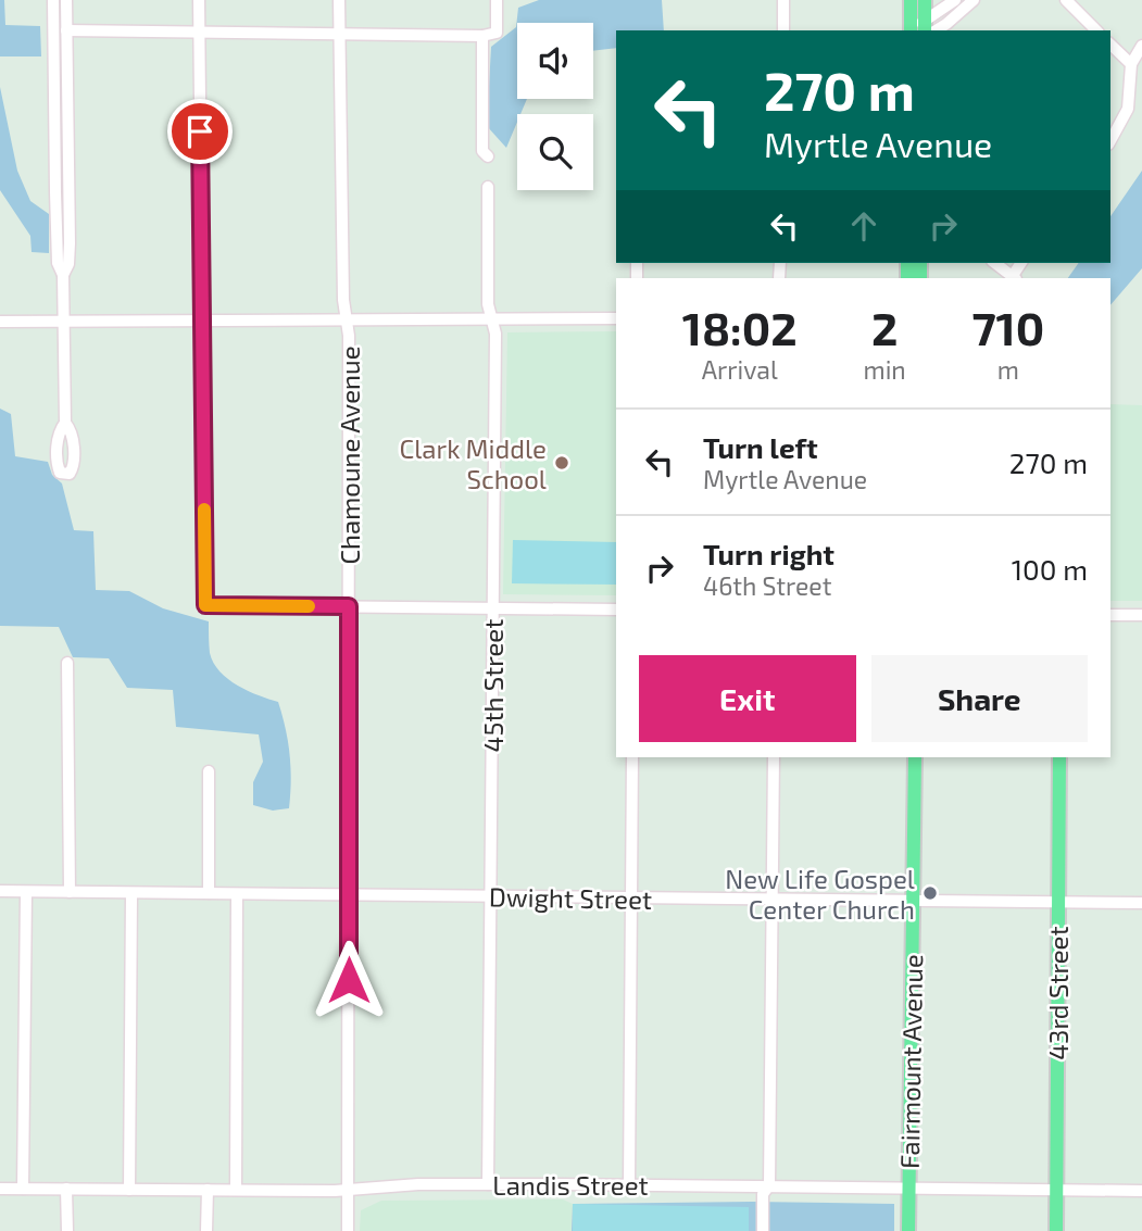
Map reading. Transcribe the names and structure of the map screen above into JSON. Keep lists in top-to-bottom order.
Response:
{
  "streets": {
    "main road": ["43rd Street", "Fairmount Avenue"],
    "street": [
      "Chamoune Avenue",
      "45th Street",
      "Dwight Street",
      "Landis Street"
    ]
  },
  "crossings": [
    ["Chamoune Avenue", "Dwight Street"],
    ["Chamoune Avenue", "Landis Street"],
    ["45th Street", "Dwight Street"],
    ["45th Street", "Landis Street"],
    ["Dwight Street", "43rd Street"],
    ["Dwight Street", "Fairmount Avenue"],
    ["43rd Street", "Landis Street"],
    ["Fairmount Avenue", "Landis Street"]
  ],
  "places": ["Clark Middle School", "New Life Gospel Center Church"],
  "page": {
    "turn": ["270 m", "Myrtle Avenue"],
    "eta": [
      "18:02",
      "Arrival",
      "2",
      "min",
      "710",
      "m"
    ],
    "list": [
      {
        "name": "Turn left",
        "note": "Myrtle Avenue",
        "value": "270 m"
      },
      {
        "name": "Turn right",
        "note": "46th Street",
        "value": "100 m"
      }
    ],
    "buttons": ["Exit", "Share"]
  }
}
